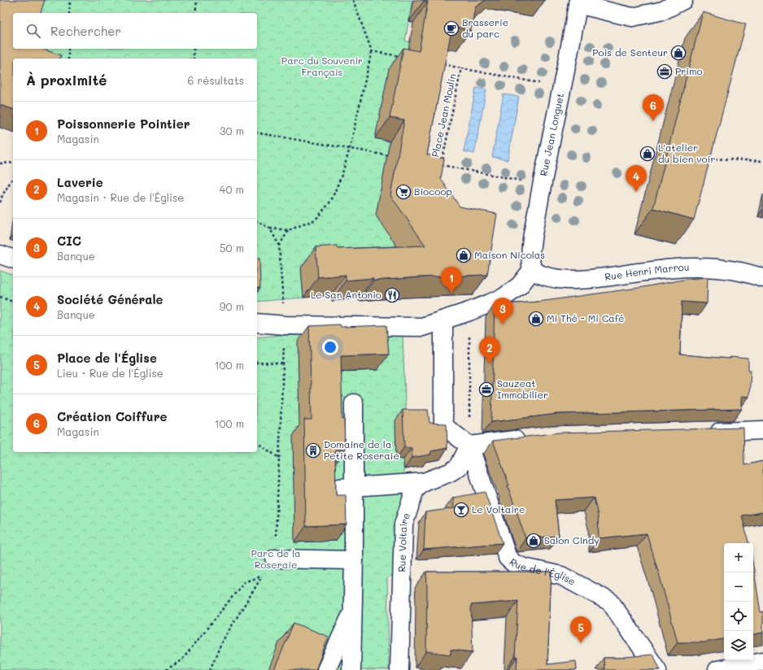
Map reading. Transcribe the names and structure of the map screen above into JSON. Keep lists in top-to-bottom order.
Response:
{
  "streets": {
    "street": [
      "Rue Jean Longuet",
      "Rue Henri Marrou",
      "Rue Voltaire",
      "Rue de l'Église"
    ],
    "path": ["Place Jean Moulin"]
  },
  "crossings": [
    ["Place Jean Moulin", "Rue Jean Longuet"],
    ["Rue Jean Longuet", "Rue Henri Marrou"],
    ["Rue Voltaire", "Rue de l'Église"]
  ],
  "parks": ["Parc du Souvenir Français", "Parc de la Roseraie"],
  "places": {
    "cafe": ["Brasserie du parc"],
    "shop": [
      "Pois de Senteur",
      "L'atelier du bien voir",
      "Maison Nicolas",
      "Mi Thé - Mi Café",
      "Salon Cindy"
    ],
    "office": ["Primo", "Sauzeat Immobilier"],
    "supermarket": ["Biocoop"],
    "restaurant": ["Le San Antonio"],
    "building": ["Domaine de la Petite Roseraie"],
    "bar": ["Le Voltaire"]
  },
  "page": {
    "search": "Rechercher",
    "heading": ["À proximité", "6 résultats"],
    "pins": [
      "6",
      "4",
      "1",
      "3",
      "2",
      "5"
    ],
    "list": [
      {
        "mark": "1",
        "name": "Poissonnerie Pointier",
        "note": "Magasin",
        "value": "30 m"
      },
      {
        "mark": "2",
        "name": "Laverie",
        "note": "Magasin · Rue de l'Église",
        "value": "40 m"
      },
      {
        "mark": "3",
        "name": "CIC",
        "note": "Banque",
        "value": "50 m"
      },
      {
        "mark": "4",
        "name": "Société Générale",
        "note": "Banque",
        "value": "90 m"
      },
      {
        "mark": "5",
        "name": "Place de l'Église",
        "note": "Lieu · Rue de l'Église",
        "value": "100 m"
      },
      {
        "mark": "6",
        "name": "Création Coiffure",
        "note": "Magasin",
        "value": "100 m"
      }
    ],
    "map_buttons": ["+", "−"]
  }
}
